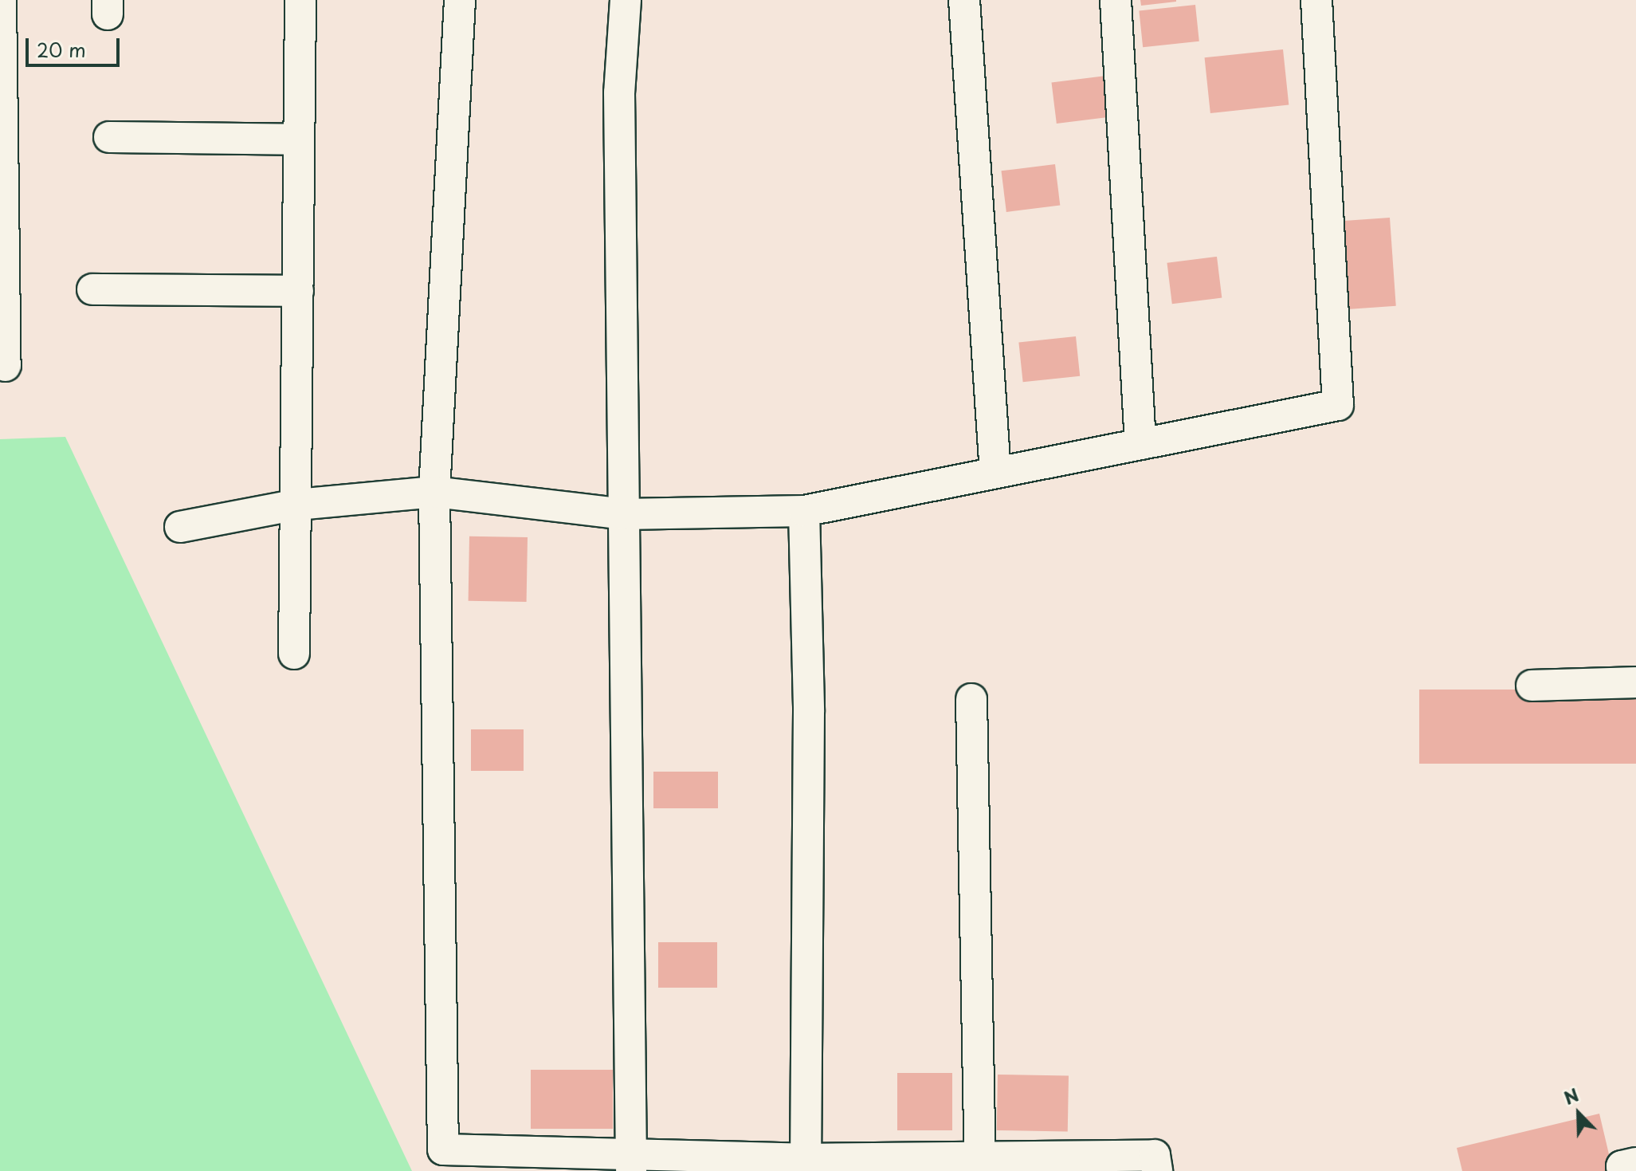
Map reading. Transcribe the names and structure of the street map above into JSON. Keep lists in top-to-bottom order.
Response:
{
  "scale_bar": "20 m",
  "north": "top left"
}
